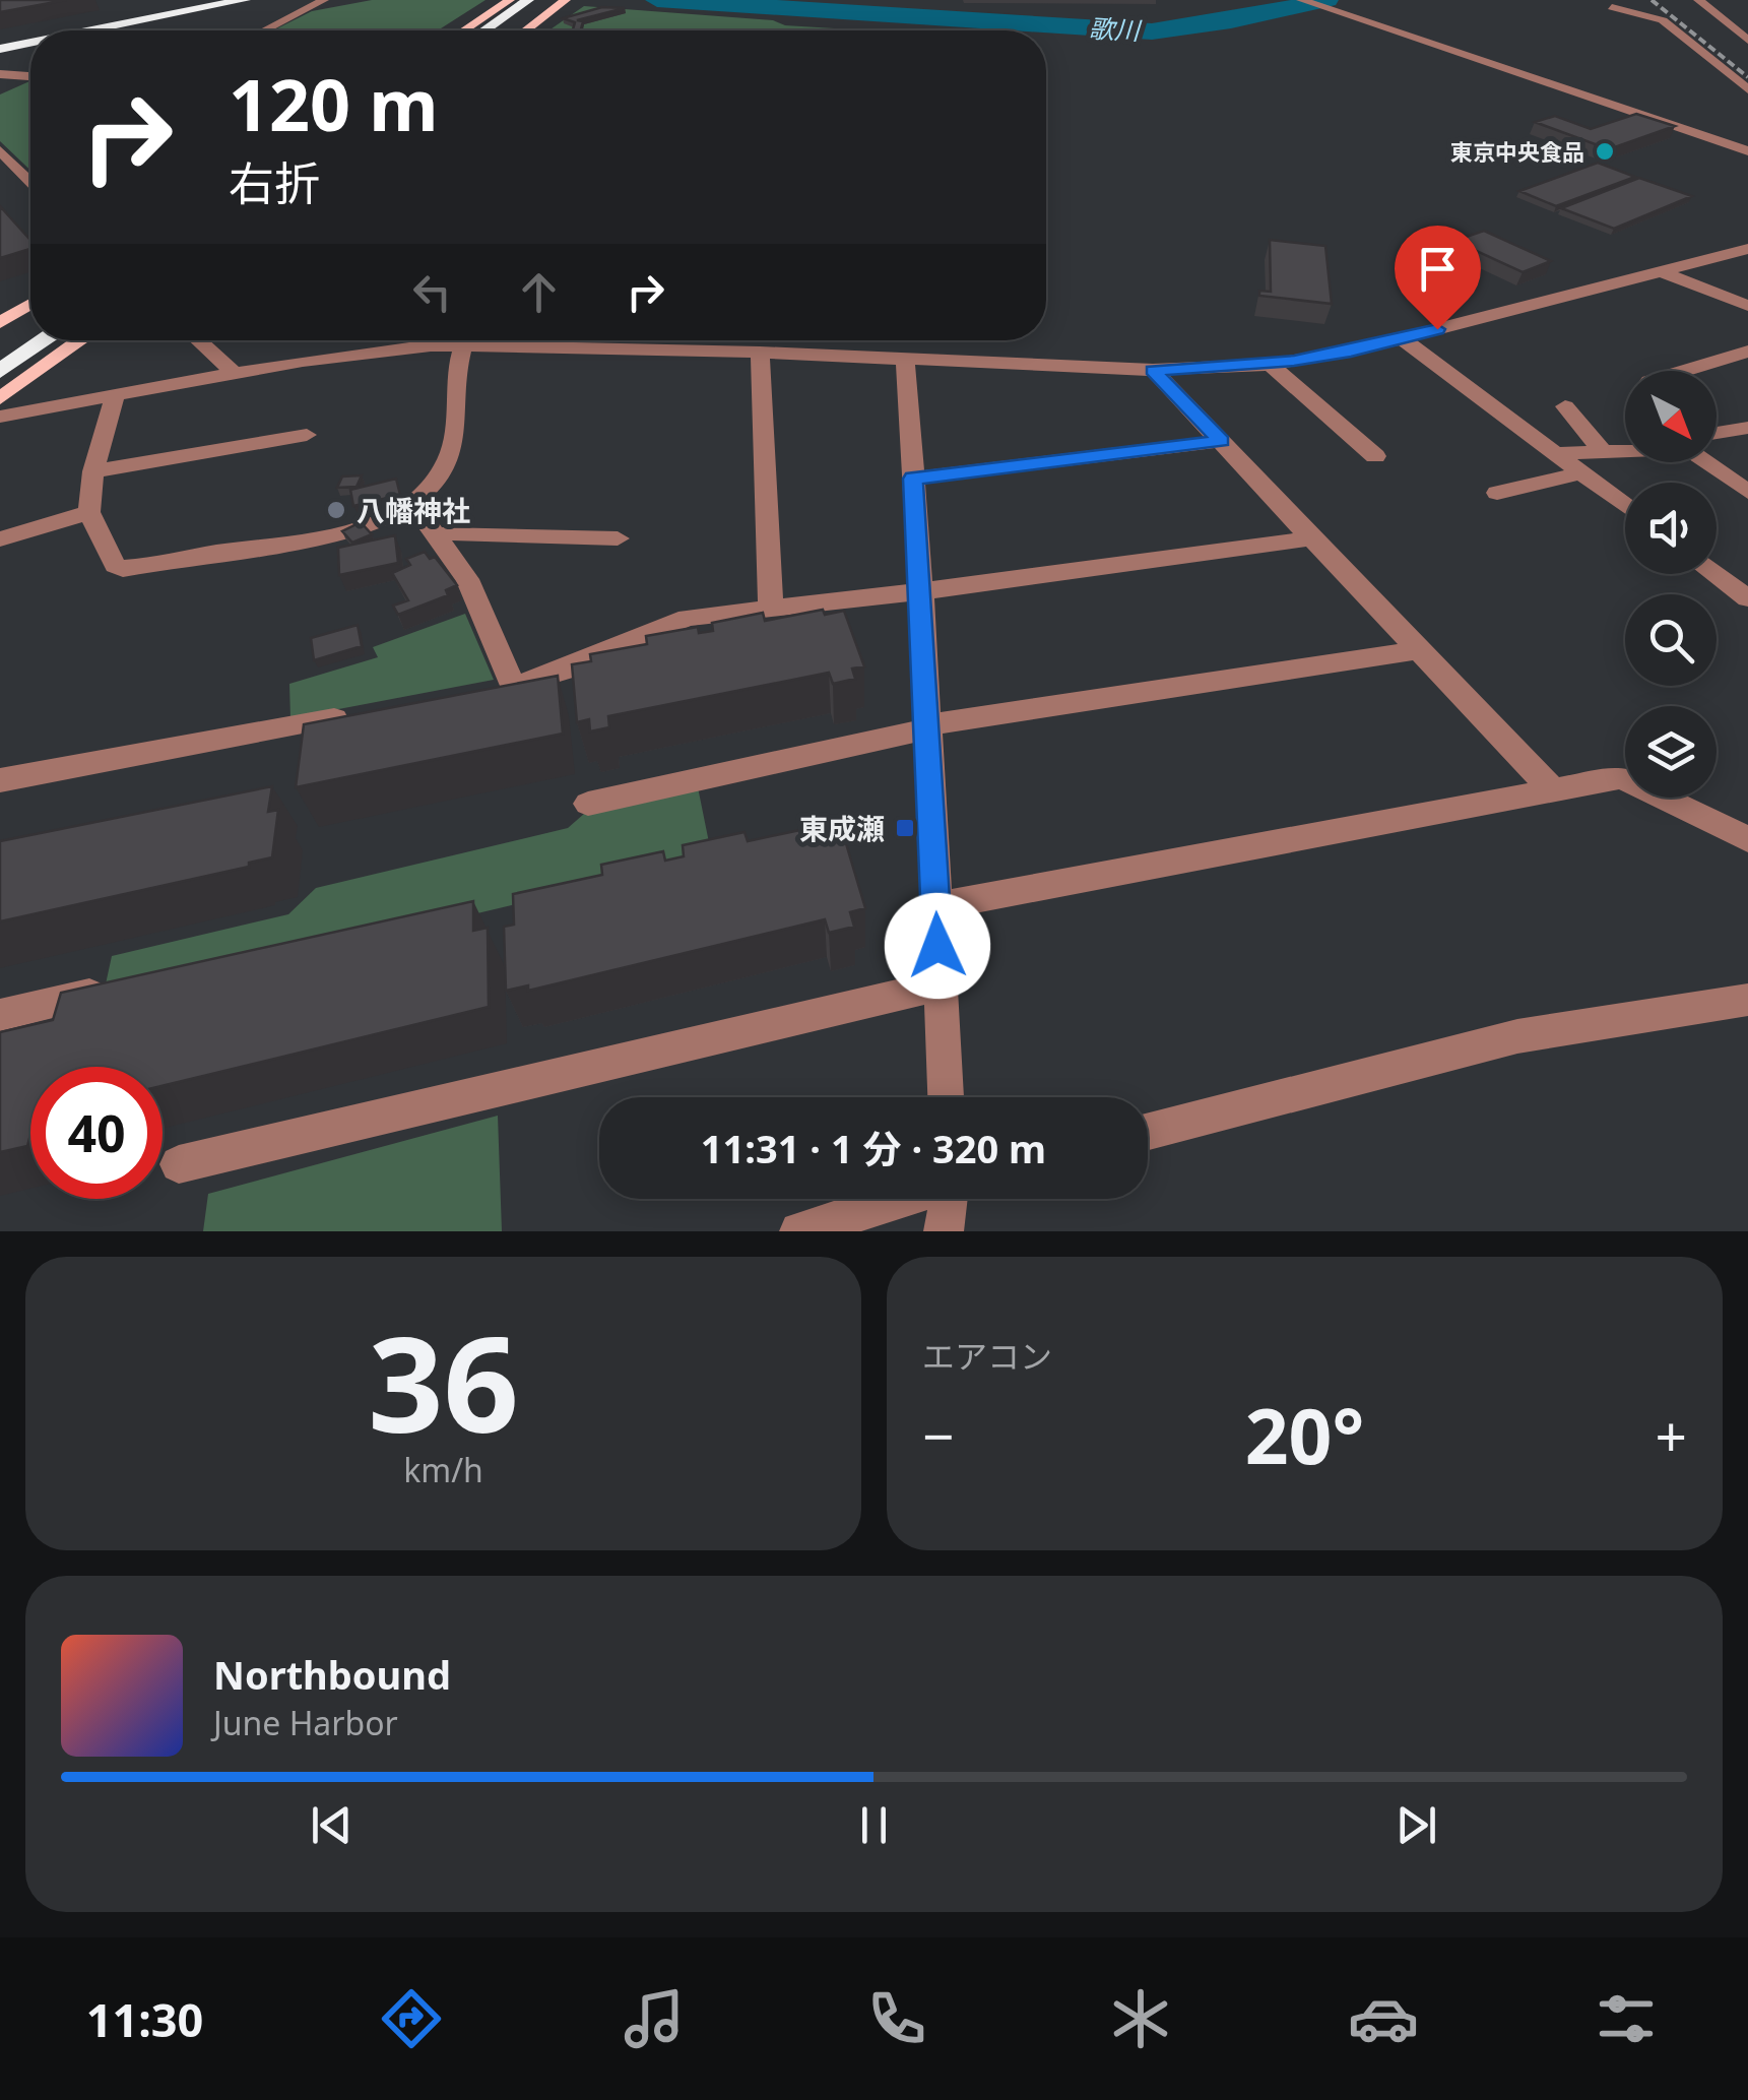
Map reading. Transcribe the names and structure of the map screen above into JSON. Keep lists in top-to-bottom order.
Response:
{
  "water": ["歌川"],
  "places": {
    "other": ["東京中央食品", "八幡神社"],
    "transit": ["東成瀬"]
  },
  "north": "bottom right",
  "page": {
    "turn": ["120 m", "右折"],
    "limit": "40",
    "trip": "11:31 · 1 分 · 320 m",
    "tile": [
      ["36", "km/h"],
      "エアコン"
    ],
    "heat": ["−", "20°", "+"],
    "song": ["Northbound", "June Harbor"],
    "tabs": "11:30"
  }
}
